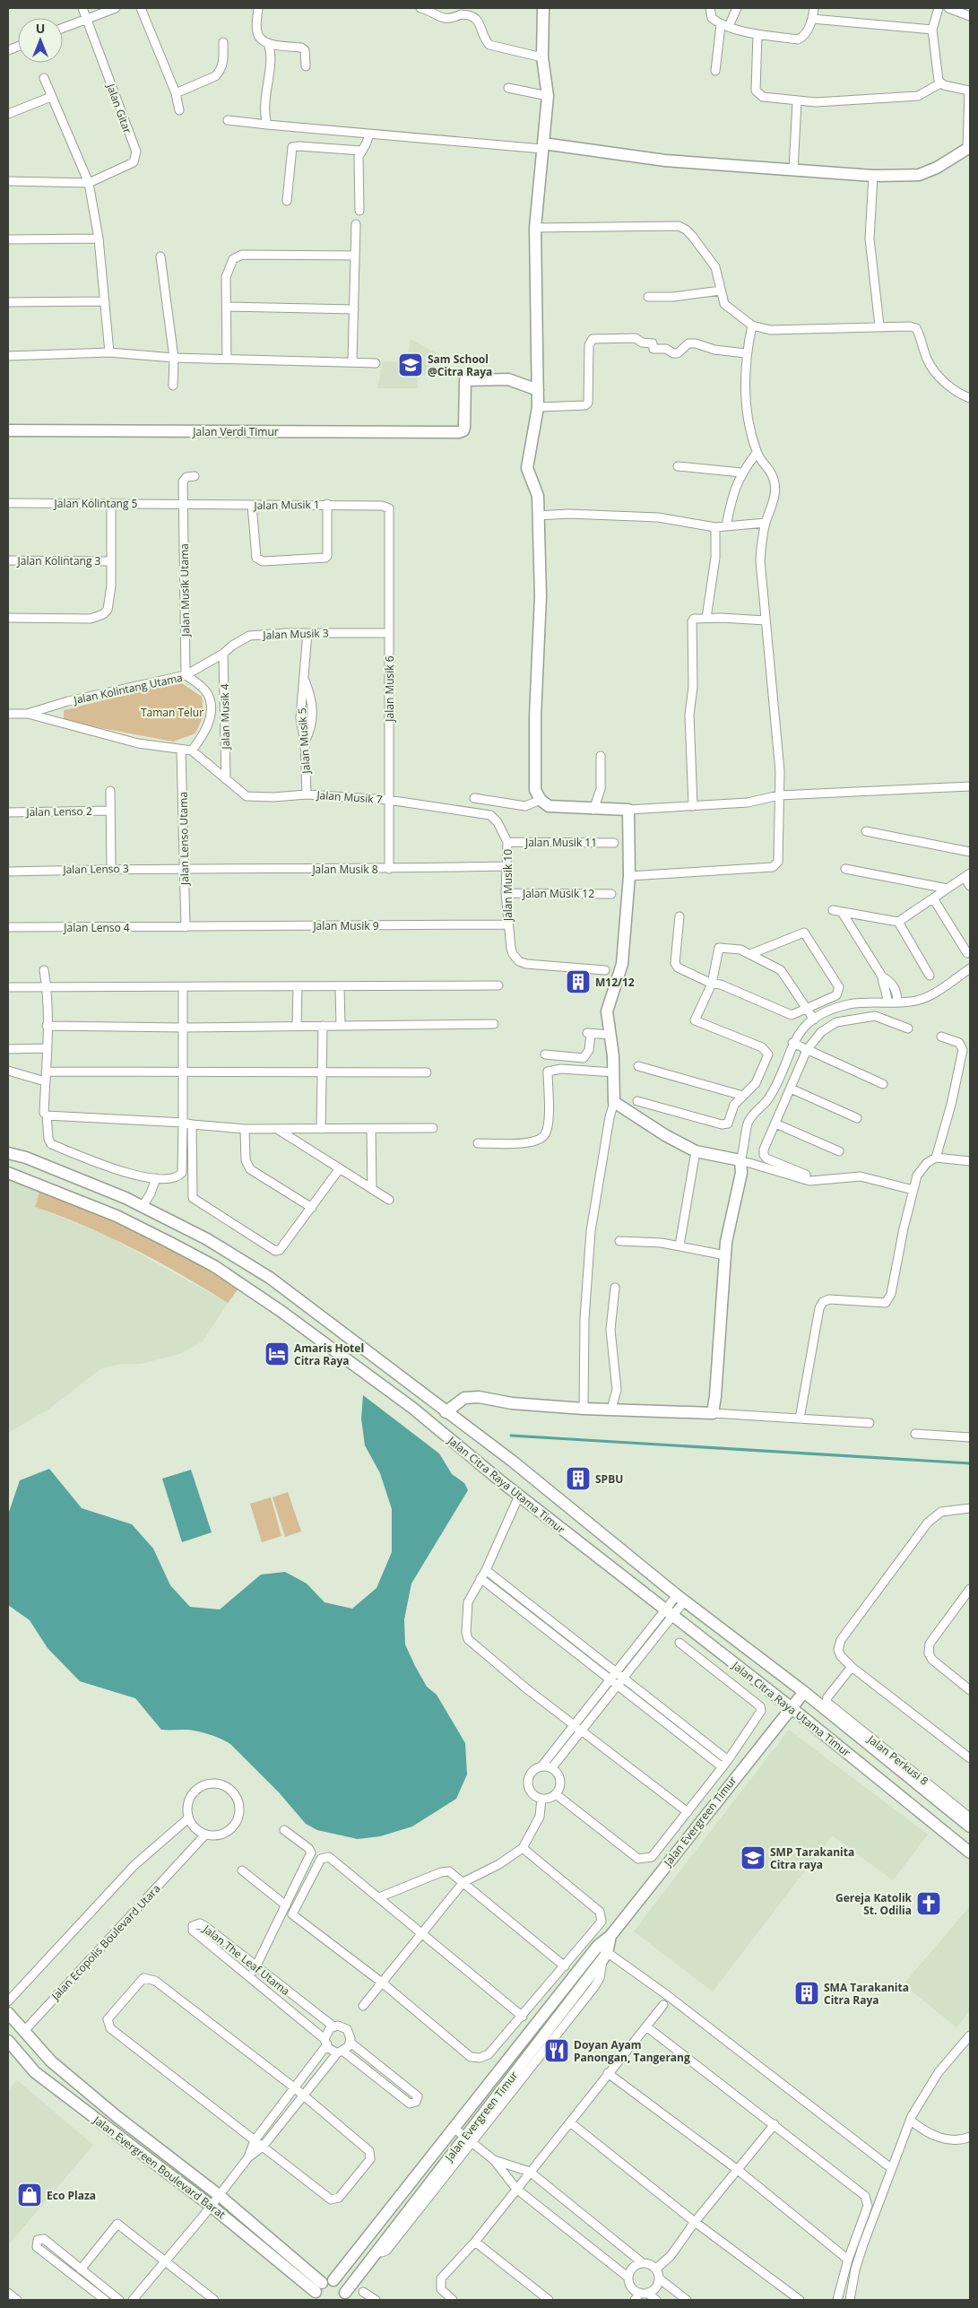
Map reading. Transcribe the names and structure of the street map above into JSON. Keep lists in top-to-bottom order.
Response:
{
  "streets": {
    "street": [
      "Jalan Gitar",
      "Jalan Verdi Timur",
      "Jalan Kolintang 5",
      "Jalan Musik 1",
      "Jalan Kolintang 3",
      "Jalan Musik Utama",
      "Jalan Musik 3",
      "Jalan Kolintang Utama",
      "Jalan Musik 6",
      "Jalan Musik 4",
      "Jalan Musik 5",
      "Jalan Musik 7",
      "Jalan Lenso 2",
      "Jalan Lenso Utama",
      "Jalan Musik 11",
      "Jalan Lenso 3",
      "Jalan Musik 8",
      "Jalan Musik 10",
      "Jalan Musik 12",
      "Jalan Musik 9",
      "Jalan Lenso 4",
      "Jalan Citra Raya Utama Timur",
      "Jalan Perkusi 8",
      "Jalan Evergreen Timur",
      "Jalan Ecopolis Boulevard Utara",
      "Jalan The Leaf Utama",
      "Jalan Evergreen Boulevard Barat"
    ]
  },
  "crossings": [
    ["Jalan Kolintang 5", "Jalan Musik 1"],
    ["Jalan Kolintang 5", "Jalan Musik Utama"],
    ["Jalan Musik 1", "Jalan Musik Utama"],
    ["Jalan Musik 1", "Jalan Musik 6"],
    ["Jalan Musik Utama", "Jalan Musik 3"],
    ["Jalan Musik Utama", "Jalan Kolintang Utama"],
    ["Jalan Musik 3", "Jalan Kolintang Utama"],
    ["Jalan Musik 3", "Jalan Musik 6"],
    ["Jalan Musik 3", "Jalan Musik 4"],
    ["Jalan Musik 3", "Jalan Musik 5"],
    ["Jalan Kolintang Utama", "Jalan Musik 7"],
    ["Jalan Kolintang Utama", "Jalan Lenso Utama"],
    ["Jalan Musik 6", "Jalan Musik 7"],
    ["Jalan Musik 6", "Jalan Musik 8"],
    ["Jalan Musik 4", "Jalan Musik 7"],
    ["Jalan Musik 5", "Jalan Musik 7"],
    ["Jalan Musik 7", "Jalan Musik 11"],
    ["Jalan Musik 7", "Jalan Musik 10"],
    ["Jalan Lenso Utama", "Jalan Lenso 3"],
    ["Jalan Lenso Utama", "Jalan Musik 8"],
    ["Jalan Lenso Utama", "Jalan Musik 9"],
    ["Jalan Lenso Utama", "Jalan Lenso 4"],
    ["Jalan Musik 11", "Jalan Musik 10"],
    ["Jalan Lenso 3", "Jalan Musik 8"],
    ["Jalan Musik 8", "Jalan Musik 10"],
    ["Jalan Musik 10", "Jalan Musik 12"],
    ["Jalan Musik 10", "Jalan Musik 9"],
    ["Jalan Musik 9", "Jalan Lenso 4"],
    ["Jalan Citra Raya Utama Timur", "Jalan Evergreen Timur"],
    ["Jalan Evergreen Timur", "Jalan Evergreen Boulevard Barat"],
    ["Jalan Ecopolis Boulevard Utara", "Jalan Evergreen Boulevard Barat"]
  ],
  "parks": ["Taman Telur"],
  "places": {
    "school or university": ["Sam School @Citra Raya", "SMP Tarakanita Citra raya"],
    "building": ["M12/12", "SPBU", "SMA Tarakanita Citra Raya"],
    "hotel": ["Amaris Hotel Citra Raya"],
    "church": ["Gereja Katolik St. Odilia"],
    "restaurant": ["Doyan Ayam Panongan, Tangerang"],
    "shop": ["Eco Plaza"]
  },
  "north": "top"
}
